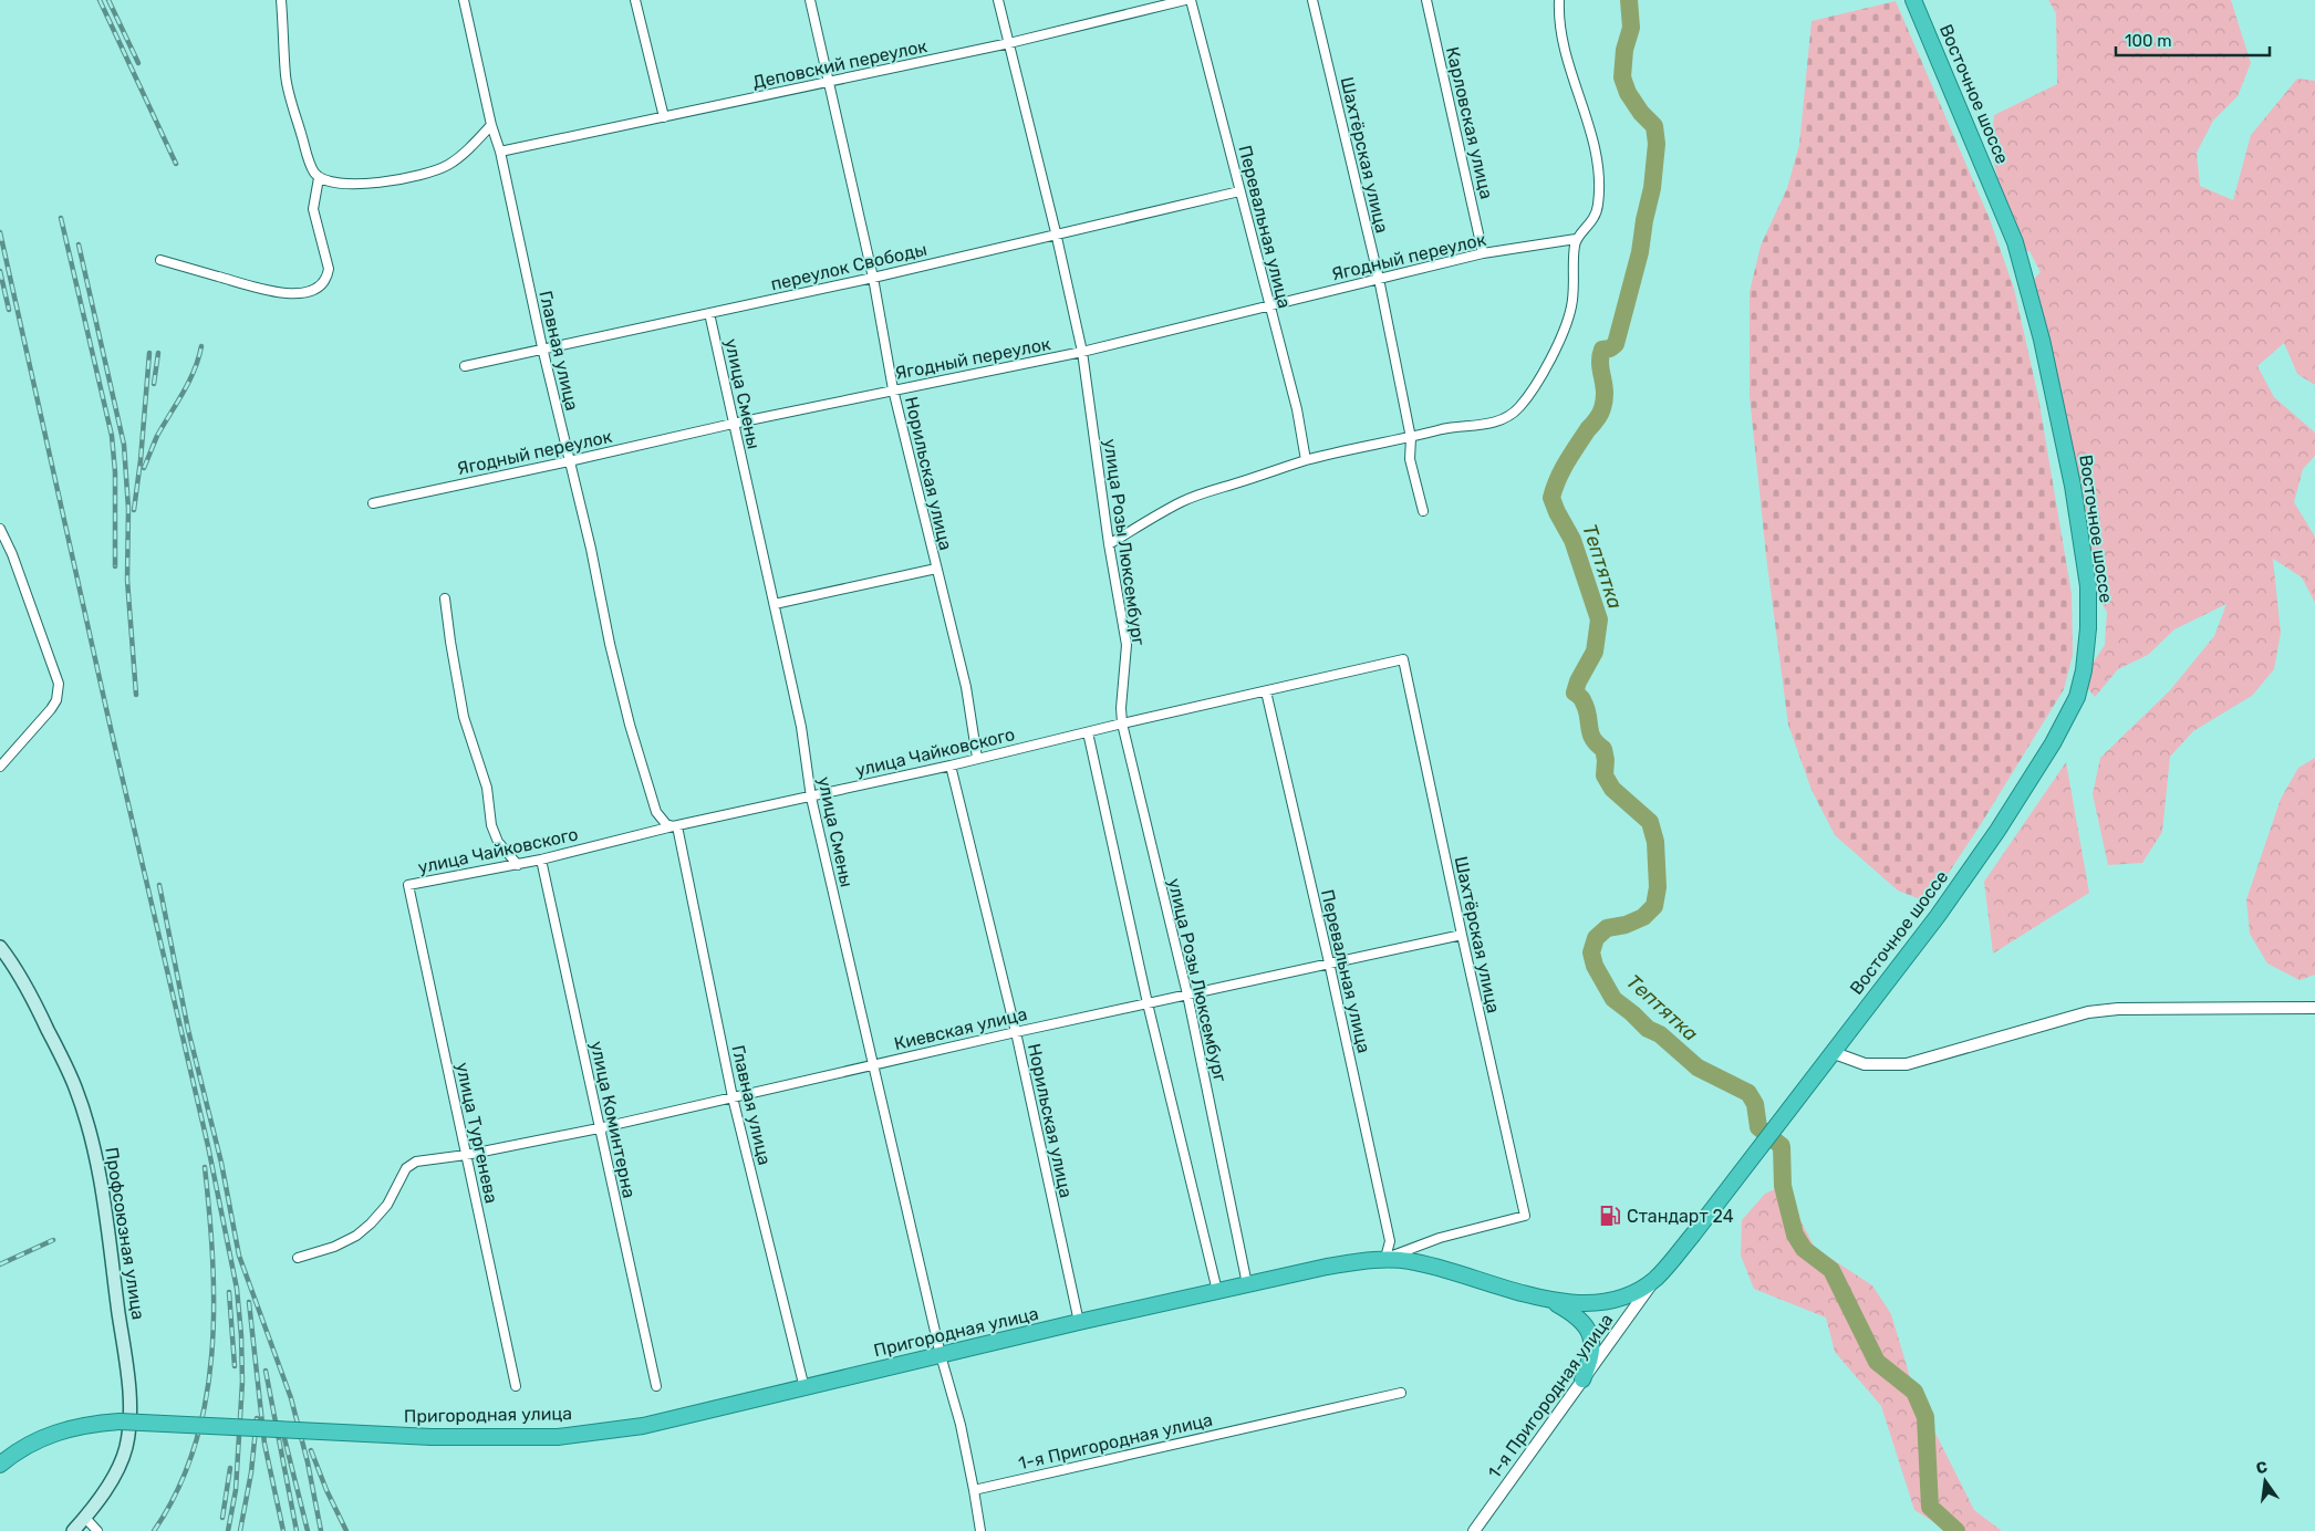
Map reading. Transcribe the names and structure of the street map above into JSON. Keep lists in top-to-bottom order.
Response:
{
  "streets": {
    "highway": ["Восточное шоссе", "Пригородная улица"],
    "main road": ["Профсоюзная улица"],
    "street": [
      "Деповский переулок",
      "Карловская улица",
      "Шахтёрская улица",
      "Перевальная улица",
      "Ягодный переулок",
      "переулок Свободы",
      "Главная улица",
      "улица Смены",
      "Норильская улица",
      "улица Розы Люксембург",
      "улица Чайковского",
      "Киевская улица",
      "улица Коминтерна",
      "улица Тургенева",
      "1-я Пригородная улица"
    ]
  },
  "crossings": [
    ["Деповский переулок", "Главная улица"],
    ["Деповский переулок", "Норильская улица"],
    ["Деповский переулок", "улица Розы Люксембург"],
    ["Восточное шоссе", "Пригородная улица"],
    ["Карловская улица", "Ягодный переулок"],
    ["Шахтёрская улица", "Перевальная улица"],
    ["Шахтёрская улица", "Ягодный переулок"],
    ["Шахтёрская улица", "улица Чайковского"],
    ["Шахтёрская улица", "Киевская улица"],
    ["Шахтёрская улица", "Пригородная улица"],
    ["Перевальная улица", "Ягодный переулок"],
    ["Перевальная улица", "переулок Свободы"],
    ["Перевальная улица", "улица Чайковского"],
    ["Перевальная улица", "Киевская улица"],
    ["Перевальная улица", "Пригородная улица"],
    ["Ягодный переулок", "Главная улица"],
    ["Ягодный переулок", "улица Смены"],
    ["Ягодный переулок", "Норильская улица"],
    ["Ягодный переулок", "улица Розы Люксембург"],
    ["переулок Свободы", "Главная улица"],
    ["переулок Свободы", "улица Смены"],
    ["переулок Свободы", "Норильская улица"],
    ["переулок Свободы", "улица Розы Люксембург"],
    ["Главная улица", "улица Чайковского"],
    ["Главная улица", "Киевская улица"],
    ["Главная улица", "Пригородная улица"],
    ["улица Смены", "улица Чайковского"],
    ["улица Смены", "Киевская улица"],
    ["улица Смены", "Пригородная улица"],
    ["Норильская улица", "улица Чайковского"],
    ["Норильская улица", "Киевская улица"],
    ["Норильская улица", "Пригородная улица"],
    ["улица Розы Люксембург", "улица Чайковского"],
    ["улица Розы Люксембург", "Киевская улица"],
    ["улица Розы Люксембург", "Пригородная улица"],
    ["улица Чайковского", "улица Коминтерна"],
    ["улица Чайковского", "улица Тургенева"],
    ["Киевская улица", "улица Коминтерна"],
    ["Киевская улица", "улица Тургенева"],
    ["Пригородная улица", "1-я Пригородная улица"]
  ],
  "water": ["Тептятка"],
  "places": {
    "fuel station": ["Стандарт 24"]
  },
  "scale_bar": "100 m",
  "north": "top"
}
